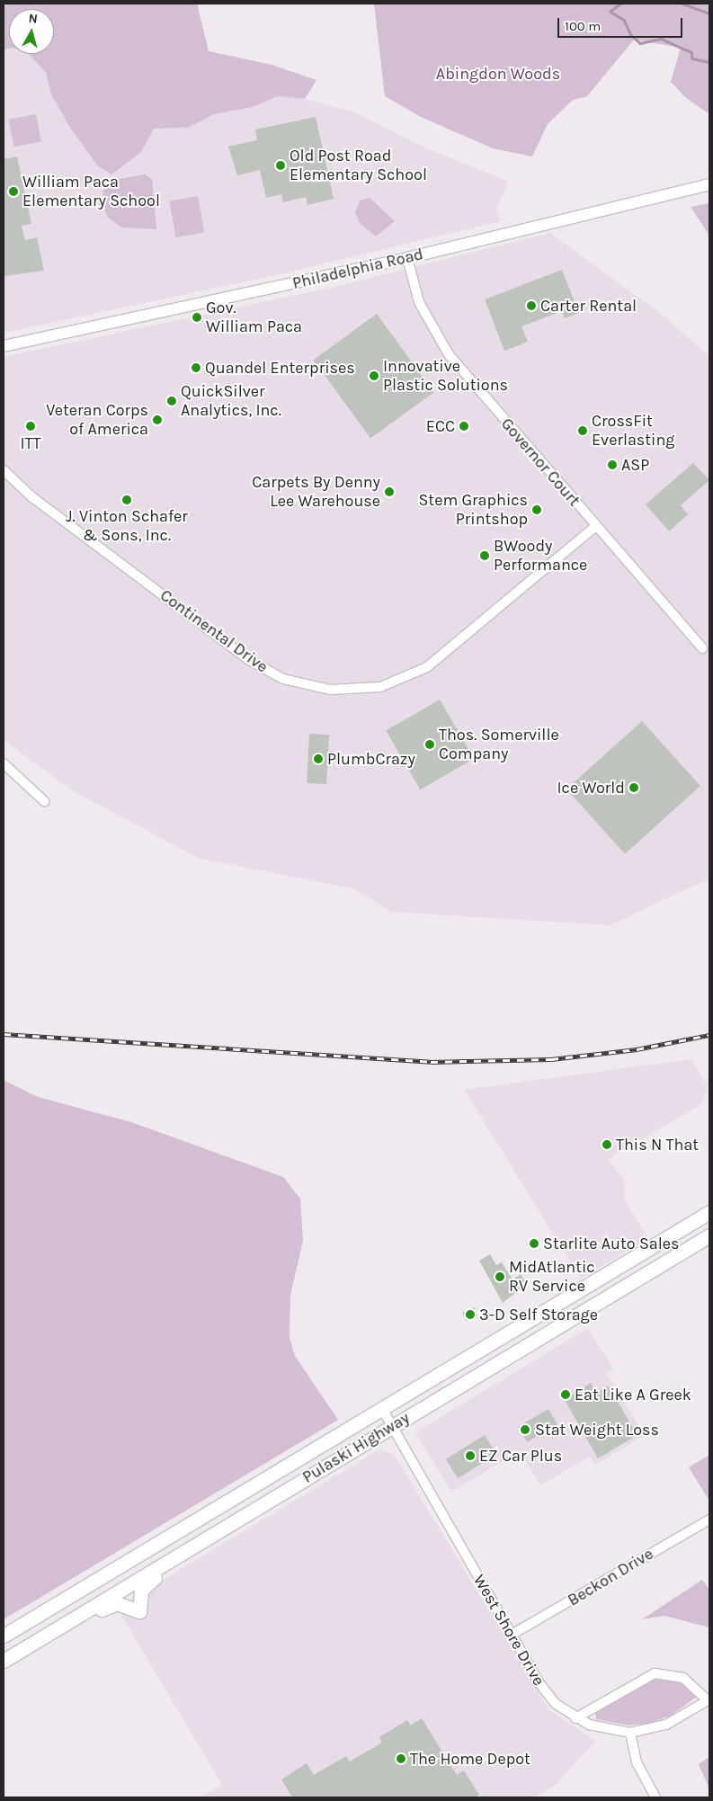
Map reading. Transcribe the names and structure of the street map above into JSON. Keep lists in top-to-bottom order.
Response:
{
  "streets": {
    "highway": ["Pulaski Highway"],
    "main road": ["Philadelphia Road"],
    "street": [
      "Governor Court",
      "Continental Drive",
      "Beckon Drive",
      "West Shore Drive"
    ]
  },
  "crossings": [
    ["Philadelphia Road", "Governor Court"],
    ["Governor Court", "Continental Drive"],
    ["Pulaski Highway", "West Shore Drive"],
    ["Beckon Drive", "West Shore Drive"]
  ],
  "parks": ["Abingdon Woods"],
  "places": [
    "Old Post Road Elementary School",
    "William Paca Elementary School",
    "Carter Rental",
    "Gov. William Paca",
    "Quandel Enterprises",
    "Innovative Plastic Solutions",
    "QuickSilver Analytics, Inc.",
    "Veteran Corps of America",
    "ITT",
    "ECC",
    "CrossFit Everlasting",
    "ASP",
    "Carpets By Denny Lee Warehouse",
    "J. Vinton Schafer & Sons, Inc.",
    "Stem Graphics Printshop",
    "BWoody Performance",
    "Thos. Somerville Company",
    "PlumbCrazy",
    "Ice World",
    "This N That",
    "Starlite Auto Sales",
    "MidAtlantic RV Service",
    "3-D Self Storage",
    "Eat Like A Greek",
    "Stat Weight Loss",
    "EZ Car Plus",
    "The Home Depot"
  ],
  "scale_bar": "100 m",
  "north": "top"
}
